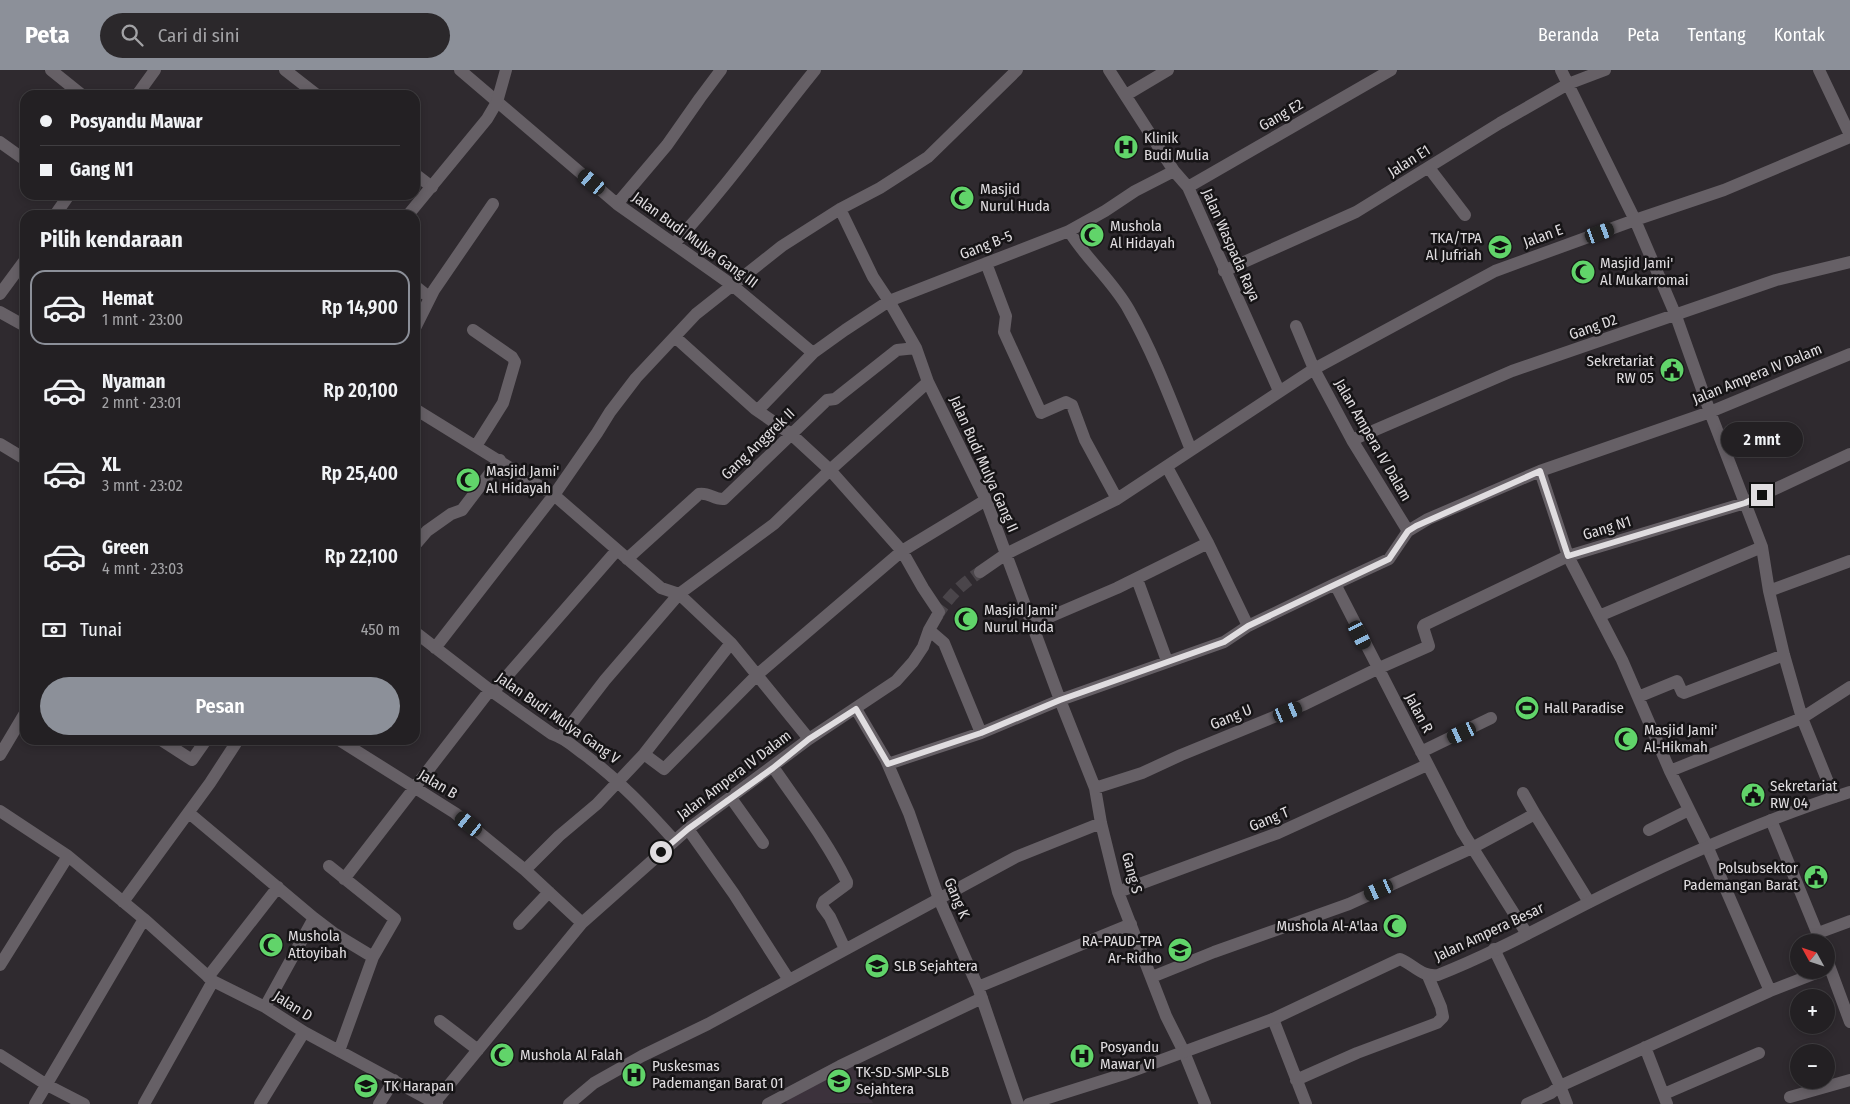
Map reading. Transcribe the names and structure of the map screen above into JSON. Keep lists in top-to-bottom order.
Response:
{
  "streets": {
    "street": [
      "Gang E2",
      "Jalan E1",
      "Jalan E",
      "Jalan Budi Mulya Gang III",
      "Gang B-5",
      "Jalan Waspada Raya",
      "Gang D2",
      "Jalan Ampera IV Dalam",
      "Gang Anggrek II",
      "Jalan Budi Mulya Gang II",
      "Gang N1",
      "Jalan R",
      "Gang U",
      "Jalan Budi Mulya Gang V",
      "Jalan B",
      "Gang T",
      "Gang S",
      "Gang K",
      "Jalan Ampera Besar",
      "Jalan D"
    ]
  },
  "crossings": [
    ["Gang E2", "Jalan Waspada Raya"],
    ["Jalan E1", "Jalan Waspada Raya"],
    ["Jalan E", "Jalan Ampera IV Dalam"],
    ["Jalan Budi Mulya Gang III", "Gang B-5"],
    ["Gang B-5", "Jalan Waspada Raya"],
    ["Gang B-5", "Jalan Budi Mulya Gang II"],
    ["Gang D2", "Jalan Ampera IV Dalam"],
    ["Jalan Ampera IV Dalam", "Jalan Budi Mulya Gang V"],
    ["Jalan Ampera IV Dalam", "Jalan B"],
    ["Jalan Ampera IV Dalam", "Gang K"],
    ["Jalan Ampera IV Dalam", "Jalan D"],
    ["Gang Anggrek II", "Jalan Budi Mulya Gang II"],
    ["Jalan Budi Mulya Gang II", "Gang S"],
    ["Gang N1", "Jalan R"],
    ["Gang N1", "Gang U"],
    ["Jalan R", "Gang U"],
    ["Jalan R", "Gang T"],
    ["Jalan R", "Jalan Ampera Besar"],
    ["Gang U", "Gang S"],
    ["Gang T", "Gang S"],
    ["Gang S", "Jalan Ampera Besar"]
  ],
  "places": {
    "hospital": ["Klinik Budi Mulia", "Posyandu Mawar VI", "Puskesmas Pademangan Barat 01"],
    "mosque": [
      "Masjid Nurul Huda",
      "Mushola Al Hidayah",
      "Masjid Jami' Al Mukarromai",
      "Masjid Jami' Al Hidayah",
      "Masjid Jami' Nurul Huda",
      "Masjid Jami' Al-Hikmah",
      "Mushola Al-A'laa",
      "Mushola Attoyibah",
      "Mushola Al Falah"
    ],
    "school or university": [
      "TKA/TPA Al Jufriah",
      "RA-PAUD-TPA Ar-Ridho",
      "SLB Sejahtera",
      "TK-SD-SMP-SLB Sejahtera",
      "TK Harapan"
    ],
    "public building": ["Sekretariat RW 05", "Sekretariat RW 04", "Polsubsektor Pademangan Barat"],
    "sports": ["Hall Paradise"]
  },
  "north": "top left",
  "page": {
    "header": "Peta",
    "search": "Cari di sini",
    "nav": [
      "Beranda",
      "Peta",
      "Tentang",
      "Kontak"
    ],
    "banner": ["Posyandu Mawar", "Gang N1"],
    "heading": "Pilih kendaraan",
    "list": [
      {
        "name": "Hemat",
        "note": "1 mnt · 23:00",
        "value": "Rp 14,900"
      },
      {
        "name": "Nyaman",
        "note": "2 mnt · 23:01",
        "value": "Rp 20,100"
      },
      {
        "name": "XL",
        "note": "3 mnt · 23:02",
        "value": "Rp 25,400"
      },
      {
        "name": "Green",
        "note": "4 mnt · 23:03",
        "value": "Rp 22,100"
      }
    ],
    "bubble": "2 mnt",
    "pay": ["Tunai", "450 m"],
    "buttons": "Pesan",
    "map_buttons": ["+", "−"]
  }
}
